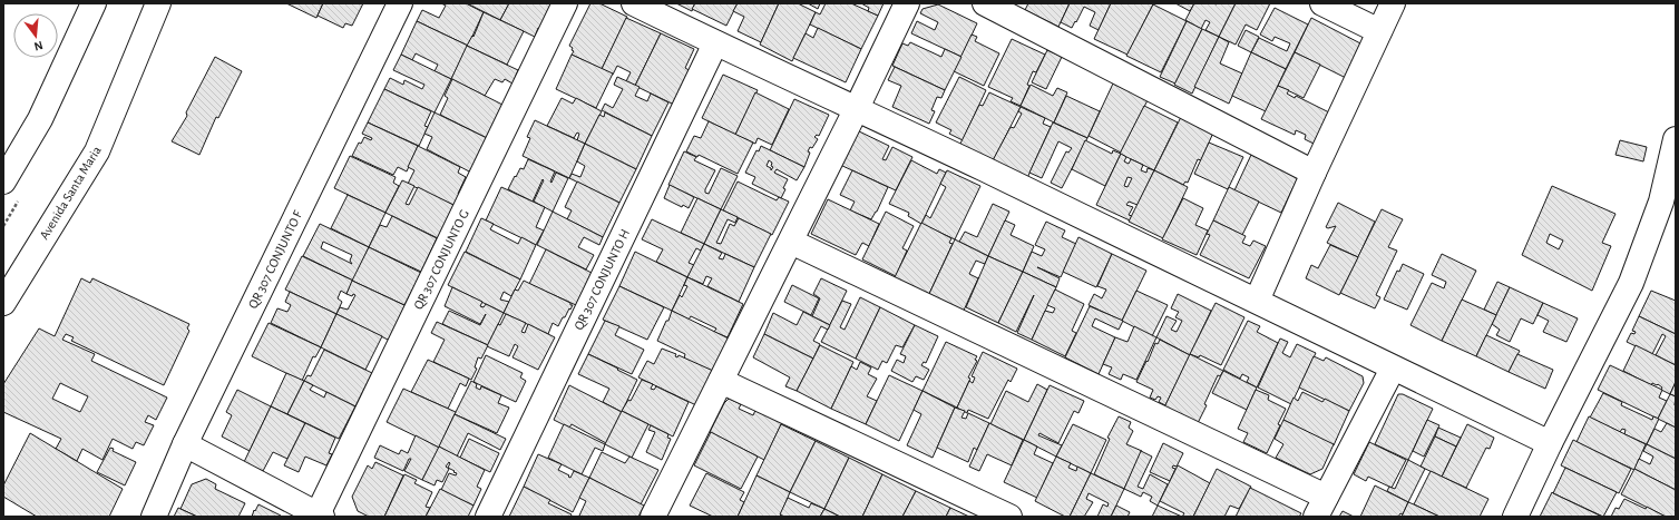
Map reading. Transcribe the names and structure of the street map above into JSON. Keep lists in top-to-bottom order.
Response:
{
  "streets": {
    "street": [
      "Avenida Santa Maria",
      "QR 307 CONJUNTO F",
      "QR 307 CONJUNTO G",
      "QR 307 CONJUNTO H"
    ]
  },
  "north": "bottom"
}
